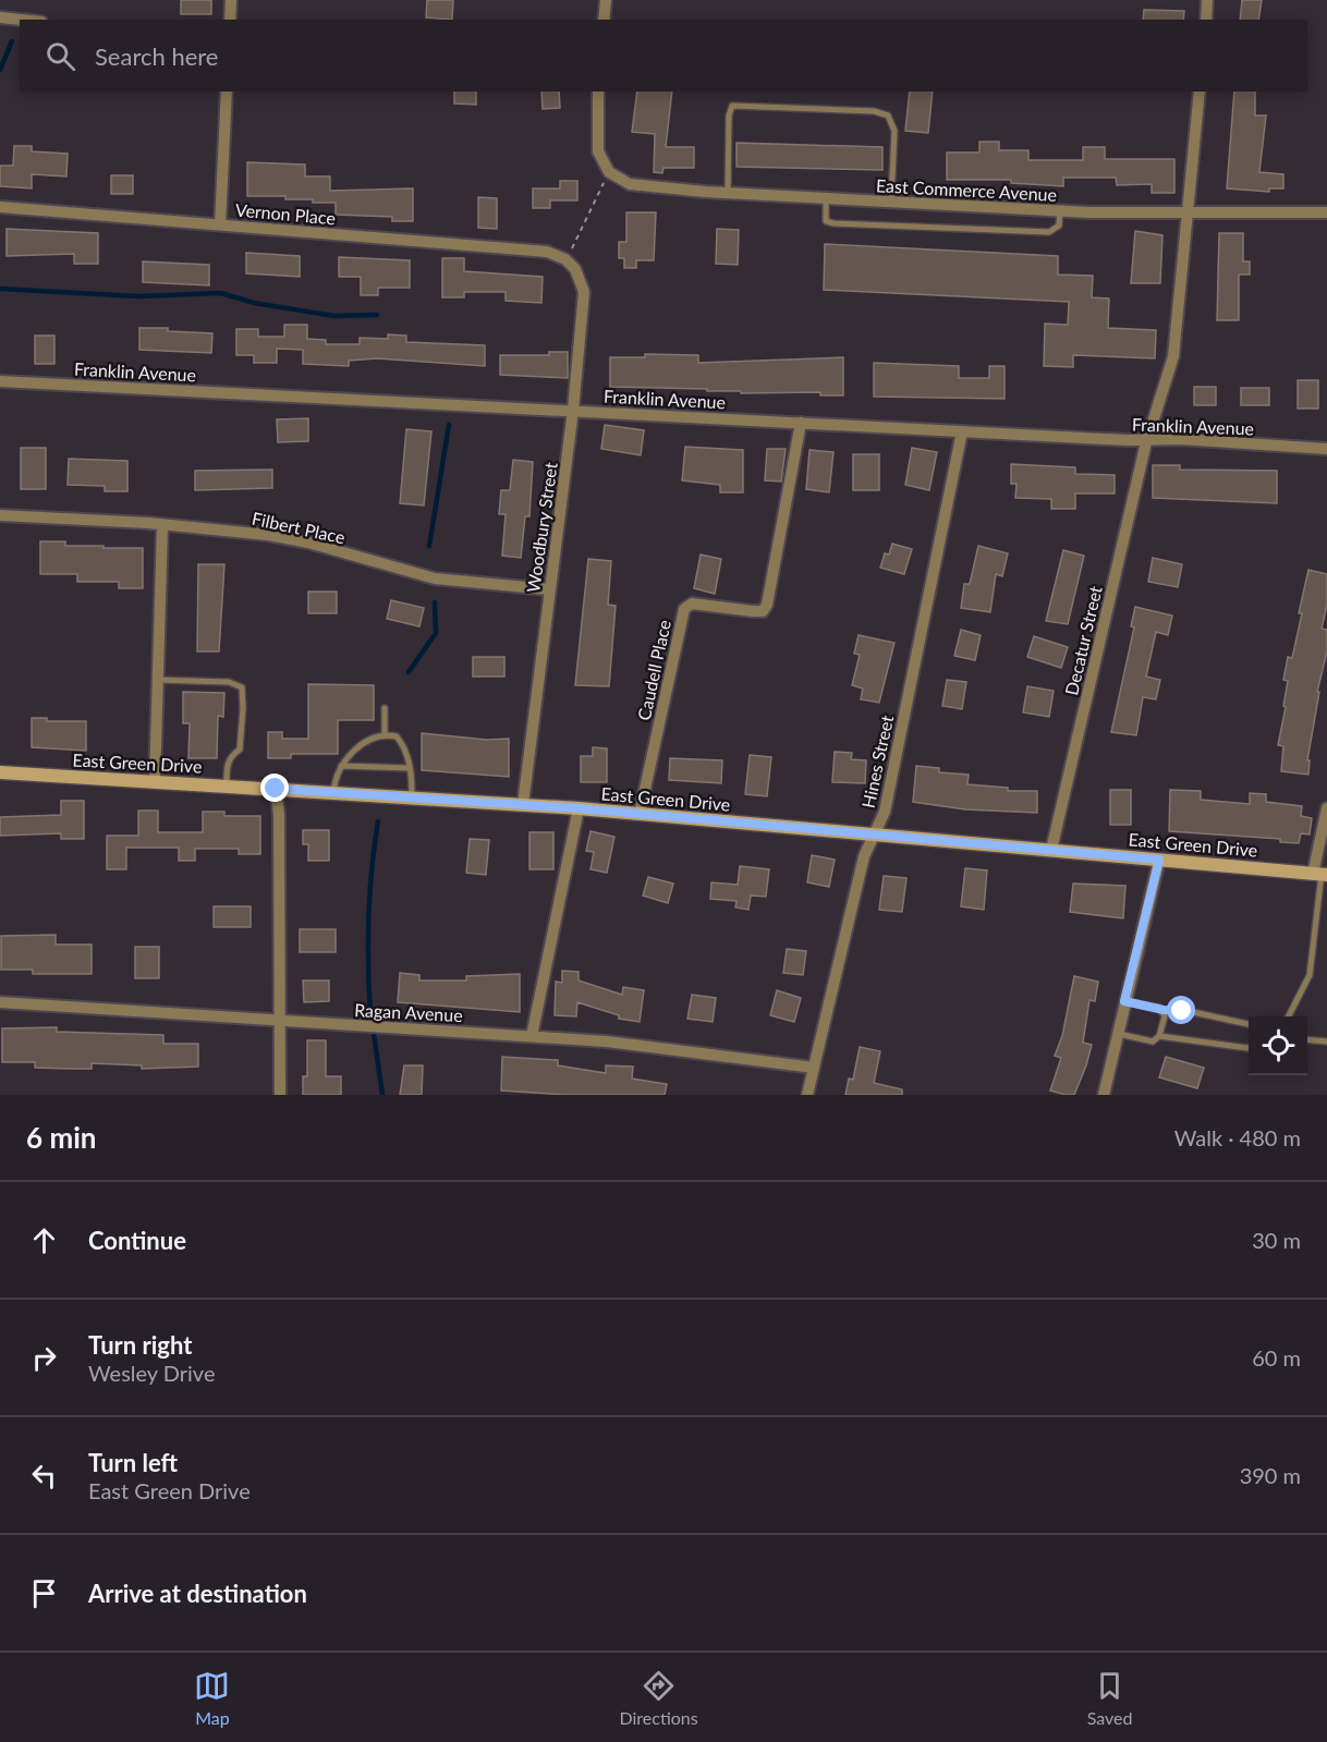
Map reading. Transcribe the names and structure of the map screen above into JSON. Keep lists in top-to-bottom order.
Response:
{
  "streets": {
    "main road": ["East Green Drive"],
    "street": [
      "East Commerce Avenue",
      "Vernon Place",
      "Franklin Avenue",
      "Filbert Place",
      "Woodbury Street",
      "Decatur Street",
      "Caudell Place",
      "Hines Street",
      "Ragan Avenue"
    ]
  },
  "crossings": [
    ["East Commerce Avenue", "Decatur Street"],
    ["Vernon Place", "Woodbury Street"],
    ["Franklin Avenue", "Woodbury Street"],
    ["Franklin Avenue", "Decatur Street"],
    ["Franklin Avenue", "Caudell Place"],
    ["Franklin Avenue", "Hines Street"],
    ["Filbert Place", "Woodbury Street"],
    ["Woodbury Street", "East Green Drive"],
    ["Decatur Street", "East Green Drive"],
    ["Caudell Place", "East Green Drive"],
    ["Hines Street", "East Green Drive"],
    ["Hines Street", "Ragan Avenue"]
  ],
  "page": {
    "search": "Search here",
    "heading": ["6 min", "Walk · 480 m"],
    "list": [
      ["Continue", "30 m"],
      ["Turn right", "Wesley Drive", "60 m"],
      ["Turn left", "East Green Drive", "390 m"],
      "Arrive at destination"
    ],
    "nav": ["Map", "Directions", "Saved"]
  }
}
